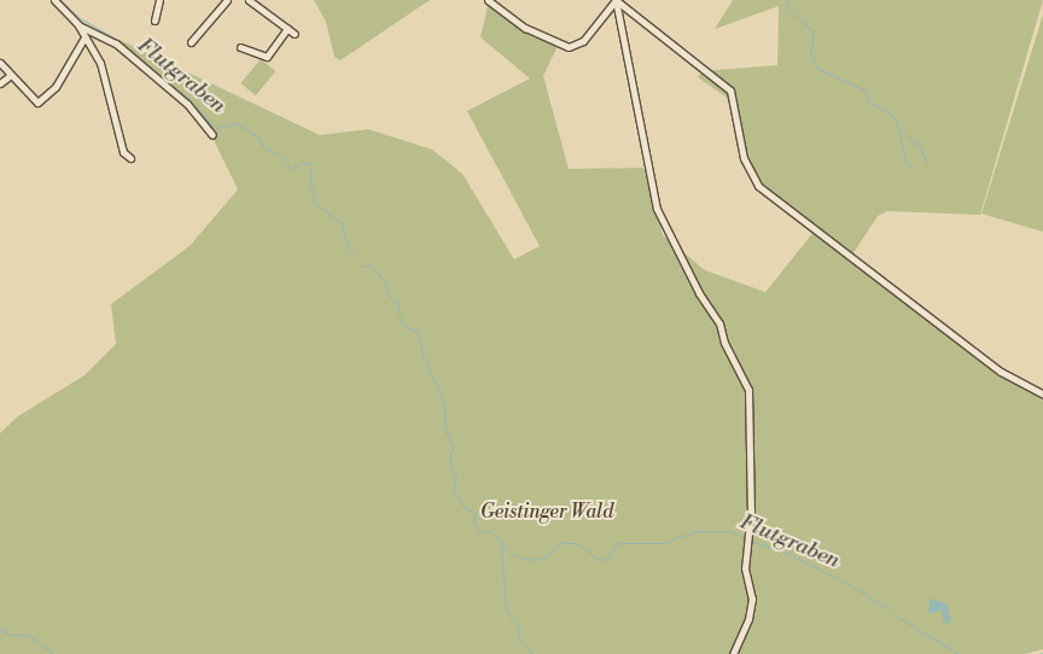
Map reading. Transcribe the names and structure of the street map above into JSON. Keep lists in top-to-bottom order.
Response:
{
  "water": ["Flutgraben"],
  "parks": ["Geistinger Wald"]
}
